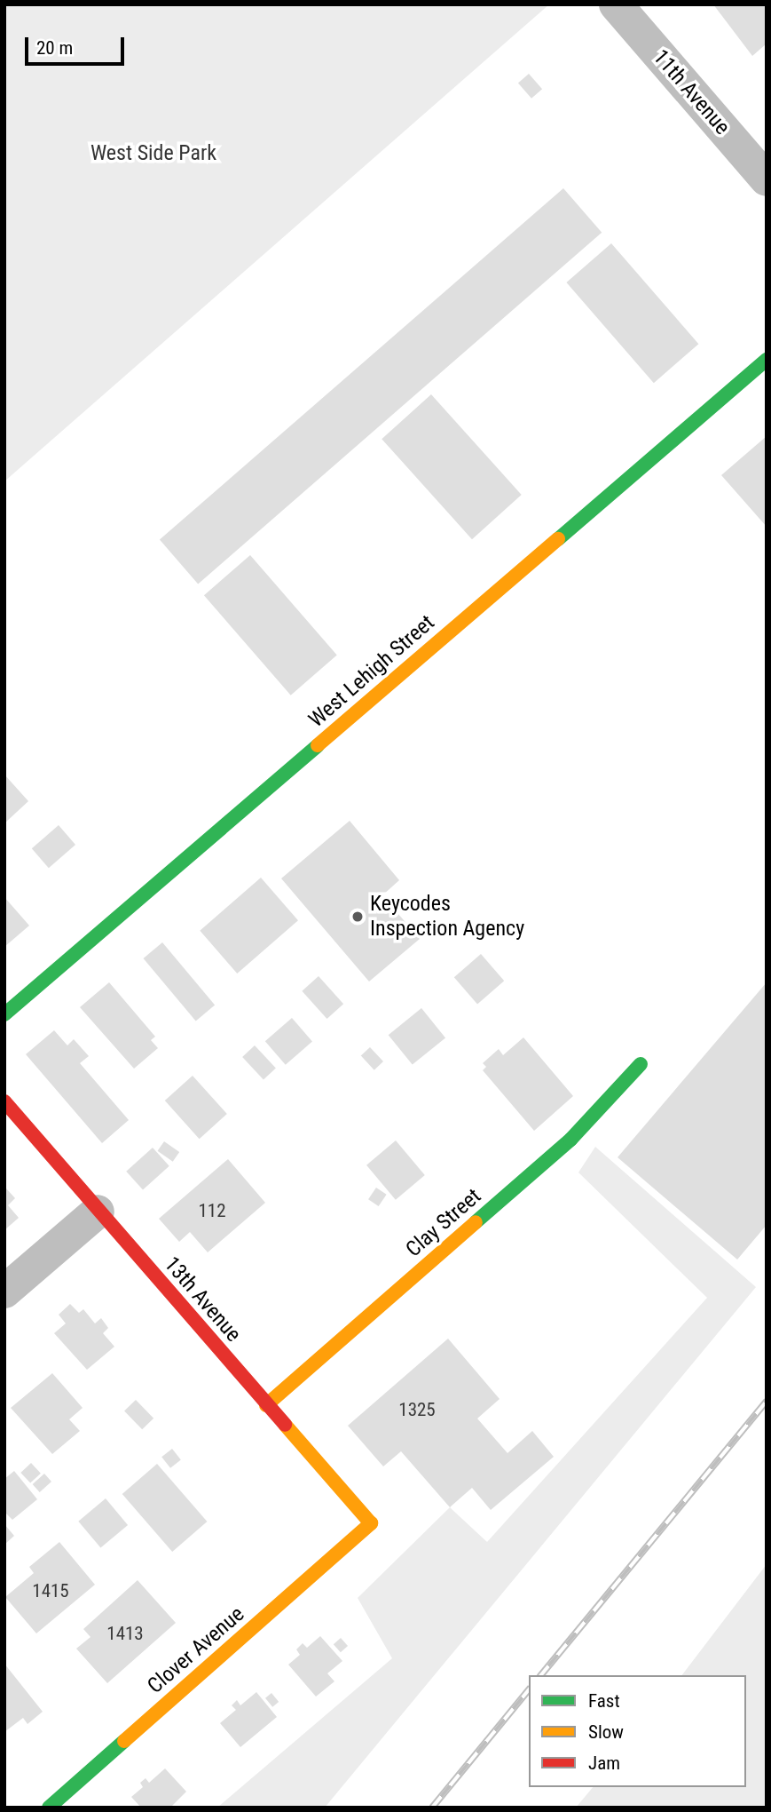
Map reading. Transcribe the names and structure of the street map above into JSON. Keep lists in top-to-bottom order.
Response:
{
  "streets": {
    "street": [
      "11th Avenue",
      "West Lehigh Street",
      "Clay Street",
      "13th Avenue",
      "Clover Avenue"
    ]
  },
  "crossings": [
    ["Clay Street", "13th Avenue"],
    ["13th Avenue", "Clover Avenue"]
  ],
  "parks": ["West Side Park"],
  "places": ["Keycodes Inspection Agency"],
  "house_numbers": [
    "112",
    "1325",
    "1415",
    "1413"
  ],
  "legend": ["Fast", "Slow", "Jam"],
  "scale_bar": "20 m"
}
